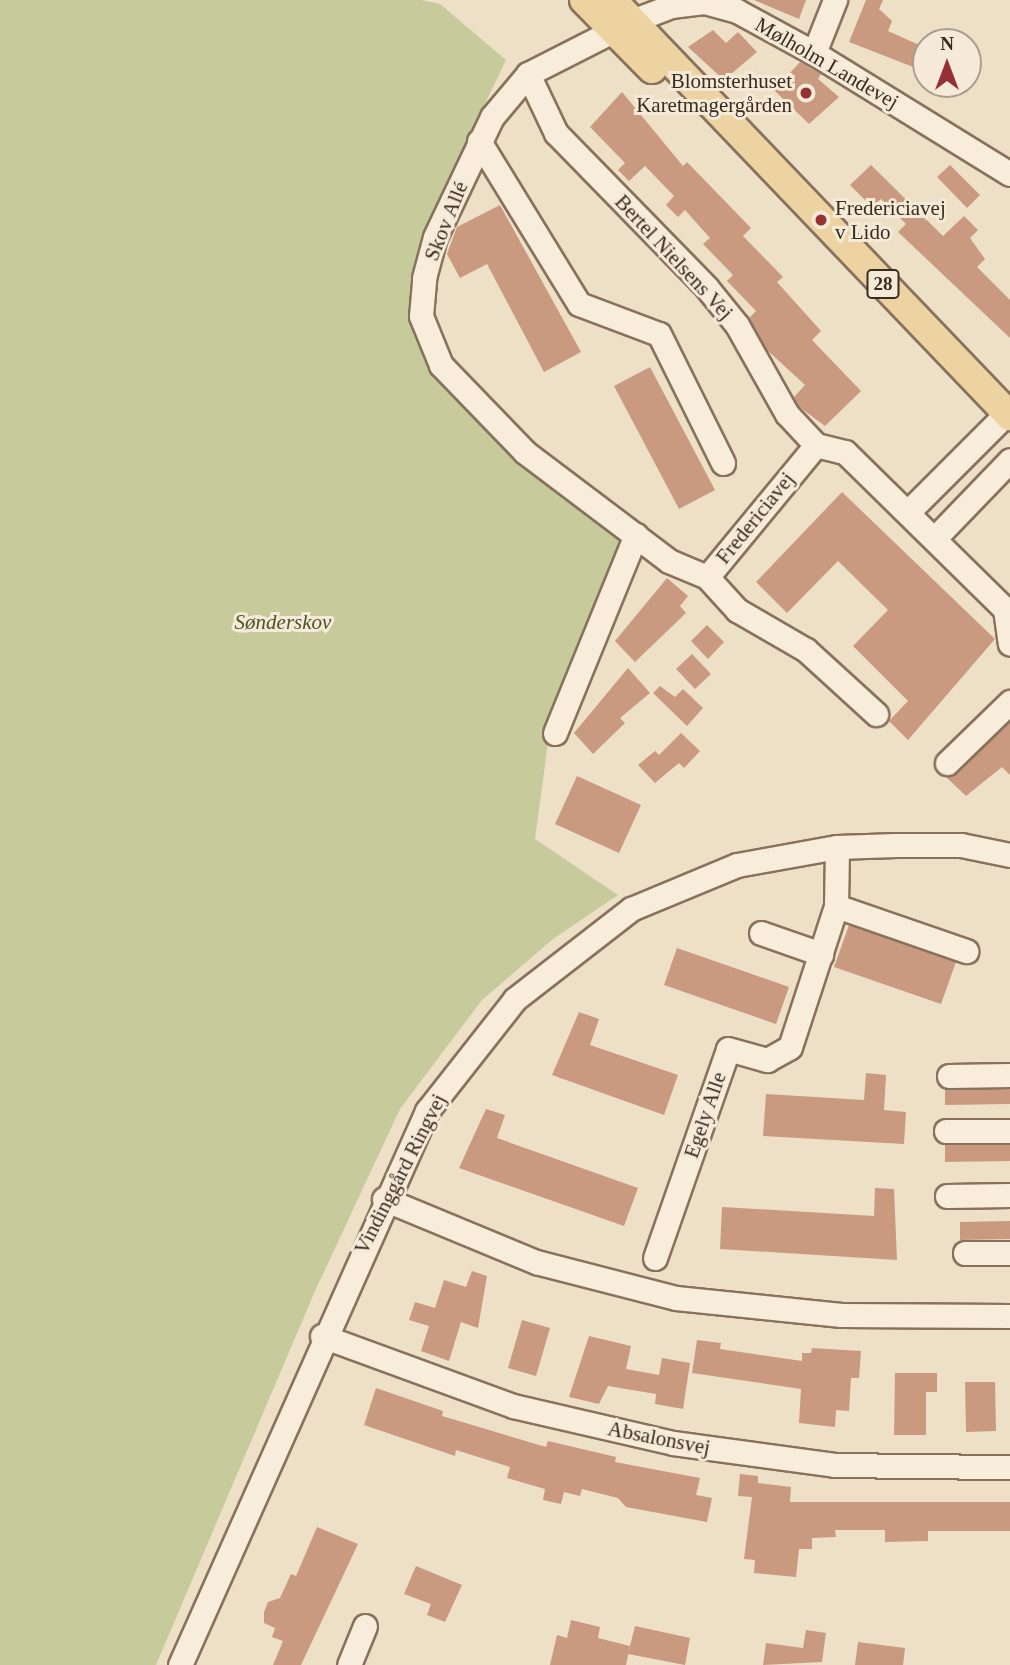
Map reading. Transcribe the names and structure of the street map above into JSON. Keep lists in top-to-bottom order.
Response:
{
  "streets": {
    "main road": ["28"],
    "street": [
      "Mølholm Landevej",
      "Skov Allé",
      "Bertel Nielsens Vej",
      "Fredericiavej",
      "Egely Alle",
      "Vindinggård Ringvej",
      "Absalonsvej"
    ]
  },
  "crossings": [
    ["Mølholm Landevej", "Skov Allé"],
    ["Mølholm Landevej", "28"],
    ["Skov Allé", "Bertel Nielsens Vej"],
    ["Skov Allé", "28"],
    ["Skov Allé", "Fredericiavej"],
    ["Bertel Nielsens Vej", "Fredericiavej"],
    ["Egely Alle", "Vindinggård Ringvej"],
    ["Vindinggård Ringvej", "Absalonsvej"]
  ],
  "parks": ["Sønderskov"],
  "places": ["Blomsterhuset Karetmagergården", "Fredericiavej v Lido"],
  "north": "top"
}
